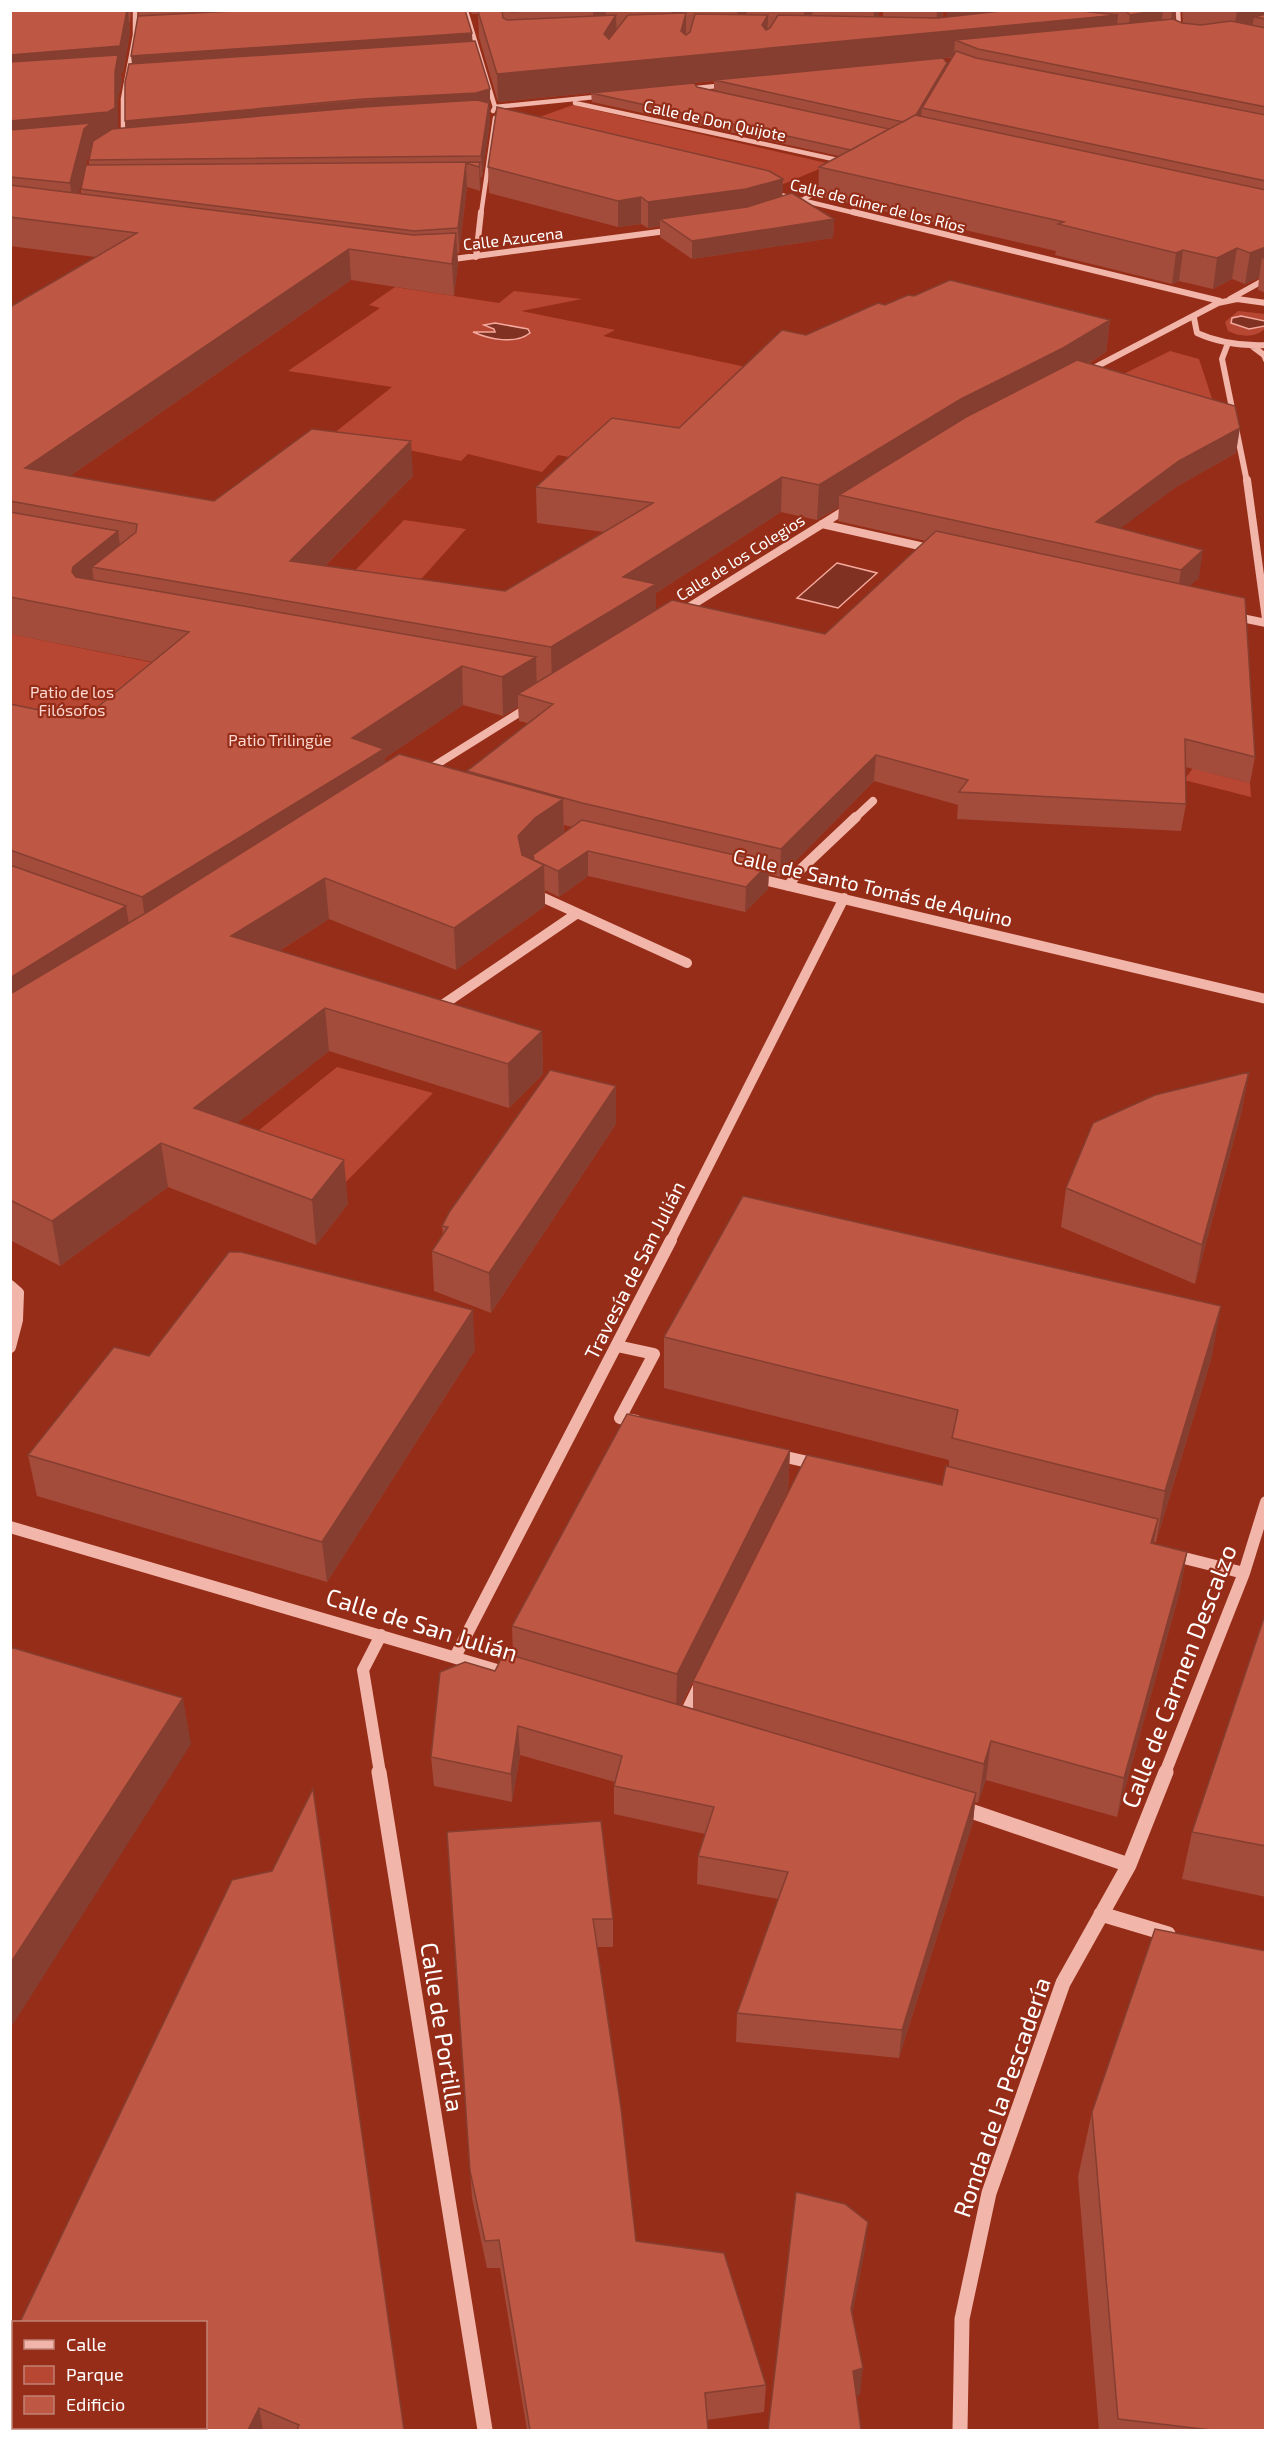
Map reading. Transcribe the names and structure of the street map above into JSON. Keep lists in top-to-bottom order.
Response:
{
  "streets": {
    "street": [
      "Calle de Don Quijote",
      "Calle de Giner de los Ríos",
      "Calle Azucena",
      "Calle de los Colegios",
      "Calle de Santo Tomás de Aquino",
      "Travesía de San Julián",
      "Calle de San Julián",
      "Calle de Carmen Descalzo",
      "Calle de Portilla",
      "Ronda de la Pescadería"
    ]
  },
  "crossings": [
    ["Calle de Santo Tomás de Aquino", "Travesía de San Julián"],
    ["Travesía de San Julián", "Calle de San Julián"],
    ["Calle de San Julián", "Calle de Portilla"],
    ["Calle de Carmen Descalzo", "Ronda de la Pescadería"]
  ],
  "parks": ["Patio de los Filósofos", "Patio Trilingüe"],
  "legend": ["Calle", "Parque", "Edificio"]
}
